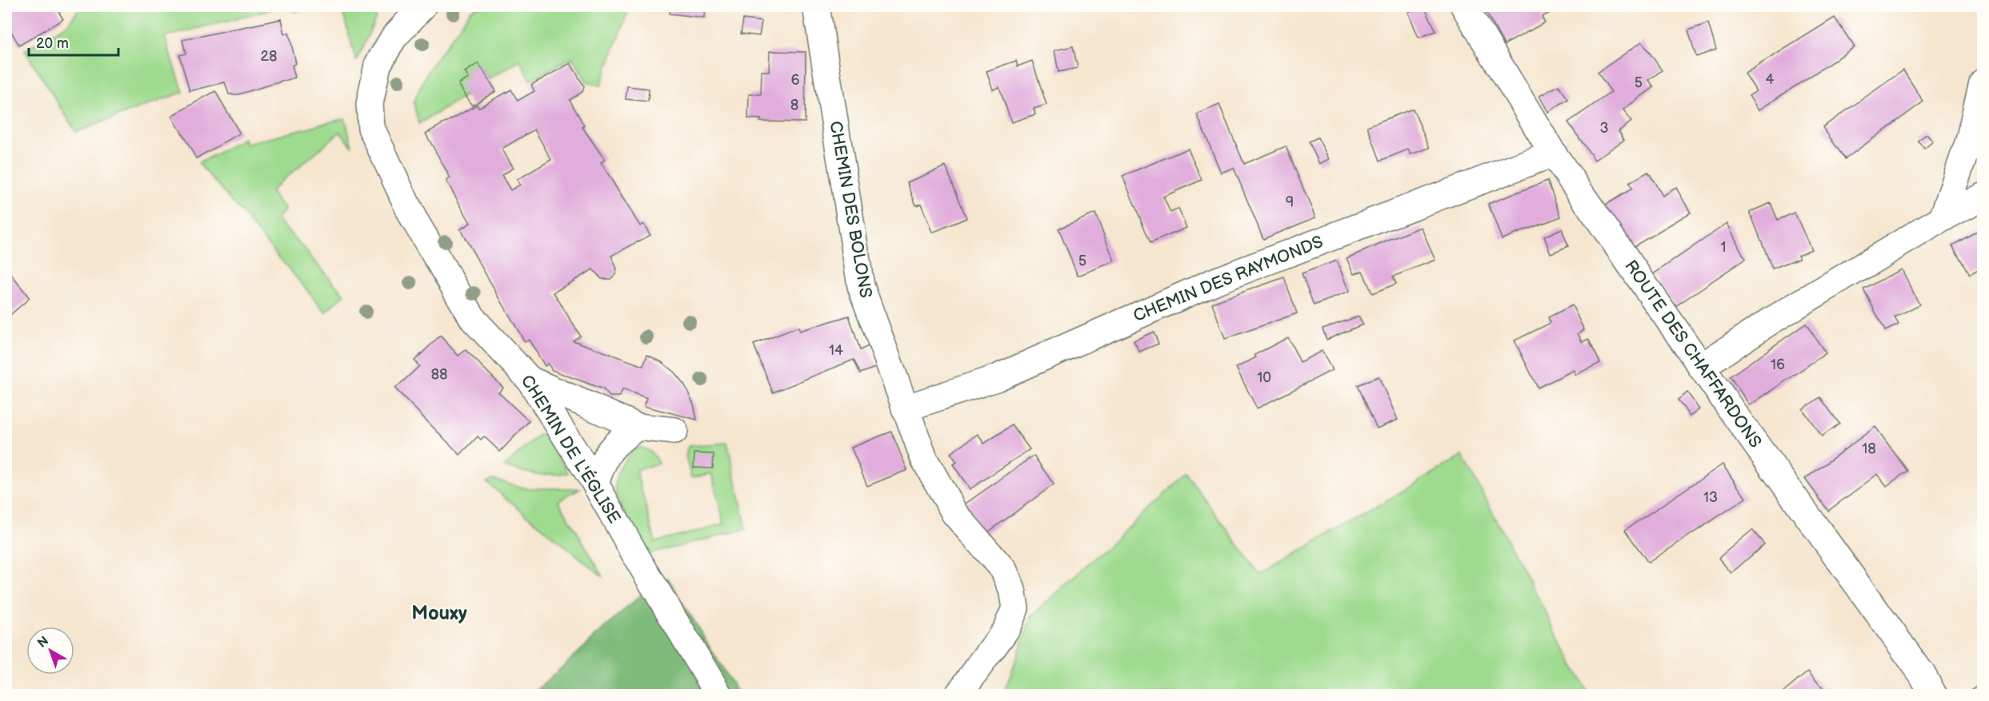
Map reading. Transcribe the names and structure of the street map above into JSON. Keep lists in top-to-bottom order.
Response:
{
  "streets": {
    "street": [
      "CHEMIN DES BOLONS",
      "CHEMIN DES RAYMONDS",
      "ROUTE DES CHAFFARDONS",
      "CHEMIN DE L'ÉGLISE"
    ]
  },
  "crossings": [
    ["CHEMIN DES BOLONS", "CHEMIN DES RAYMONDS"],
    ["CHEMIN DES RAYMONDS", "ROUTE DES CHAFFARDONS"]
  ],
  "districts": ["Mouxy"],
  "house_numbers": [
    "28",
    "4",
    "6",
    "5",
    "8",
    "3",
    "9",
    "1",
    "5",
    "14",
    "16",
    "88",
    "10",
    "18",
    "13"
  ],
  "scale_bar": "20 m",
  "north": "top left"
}
